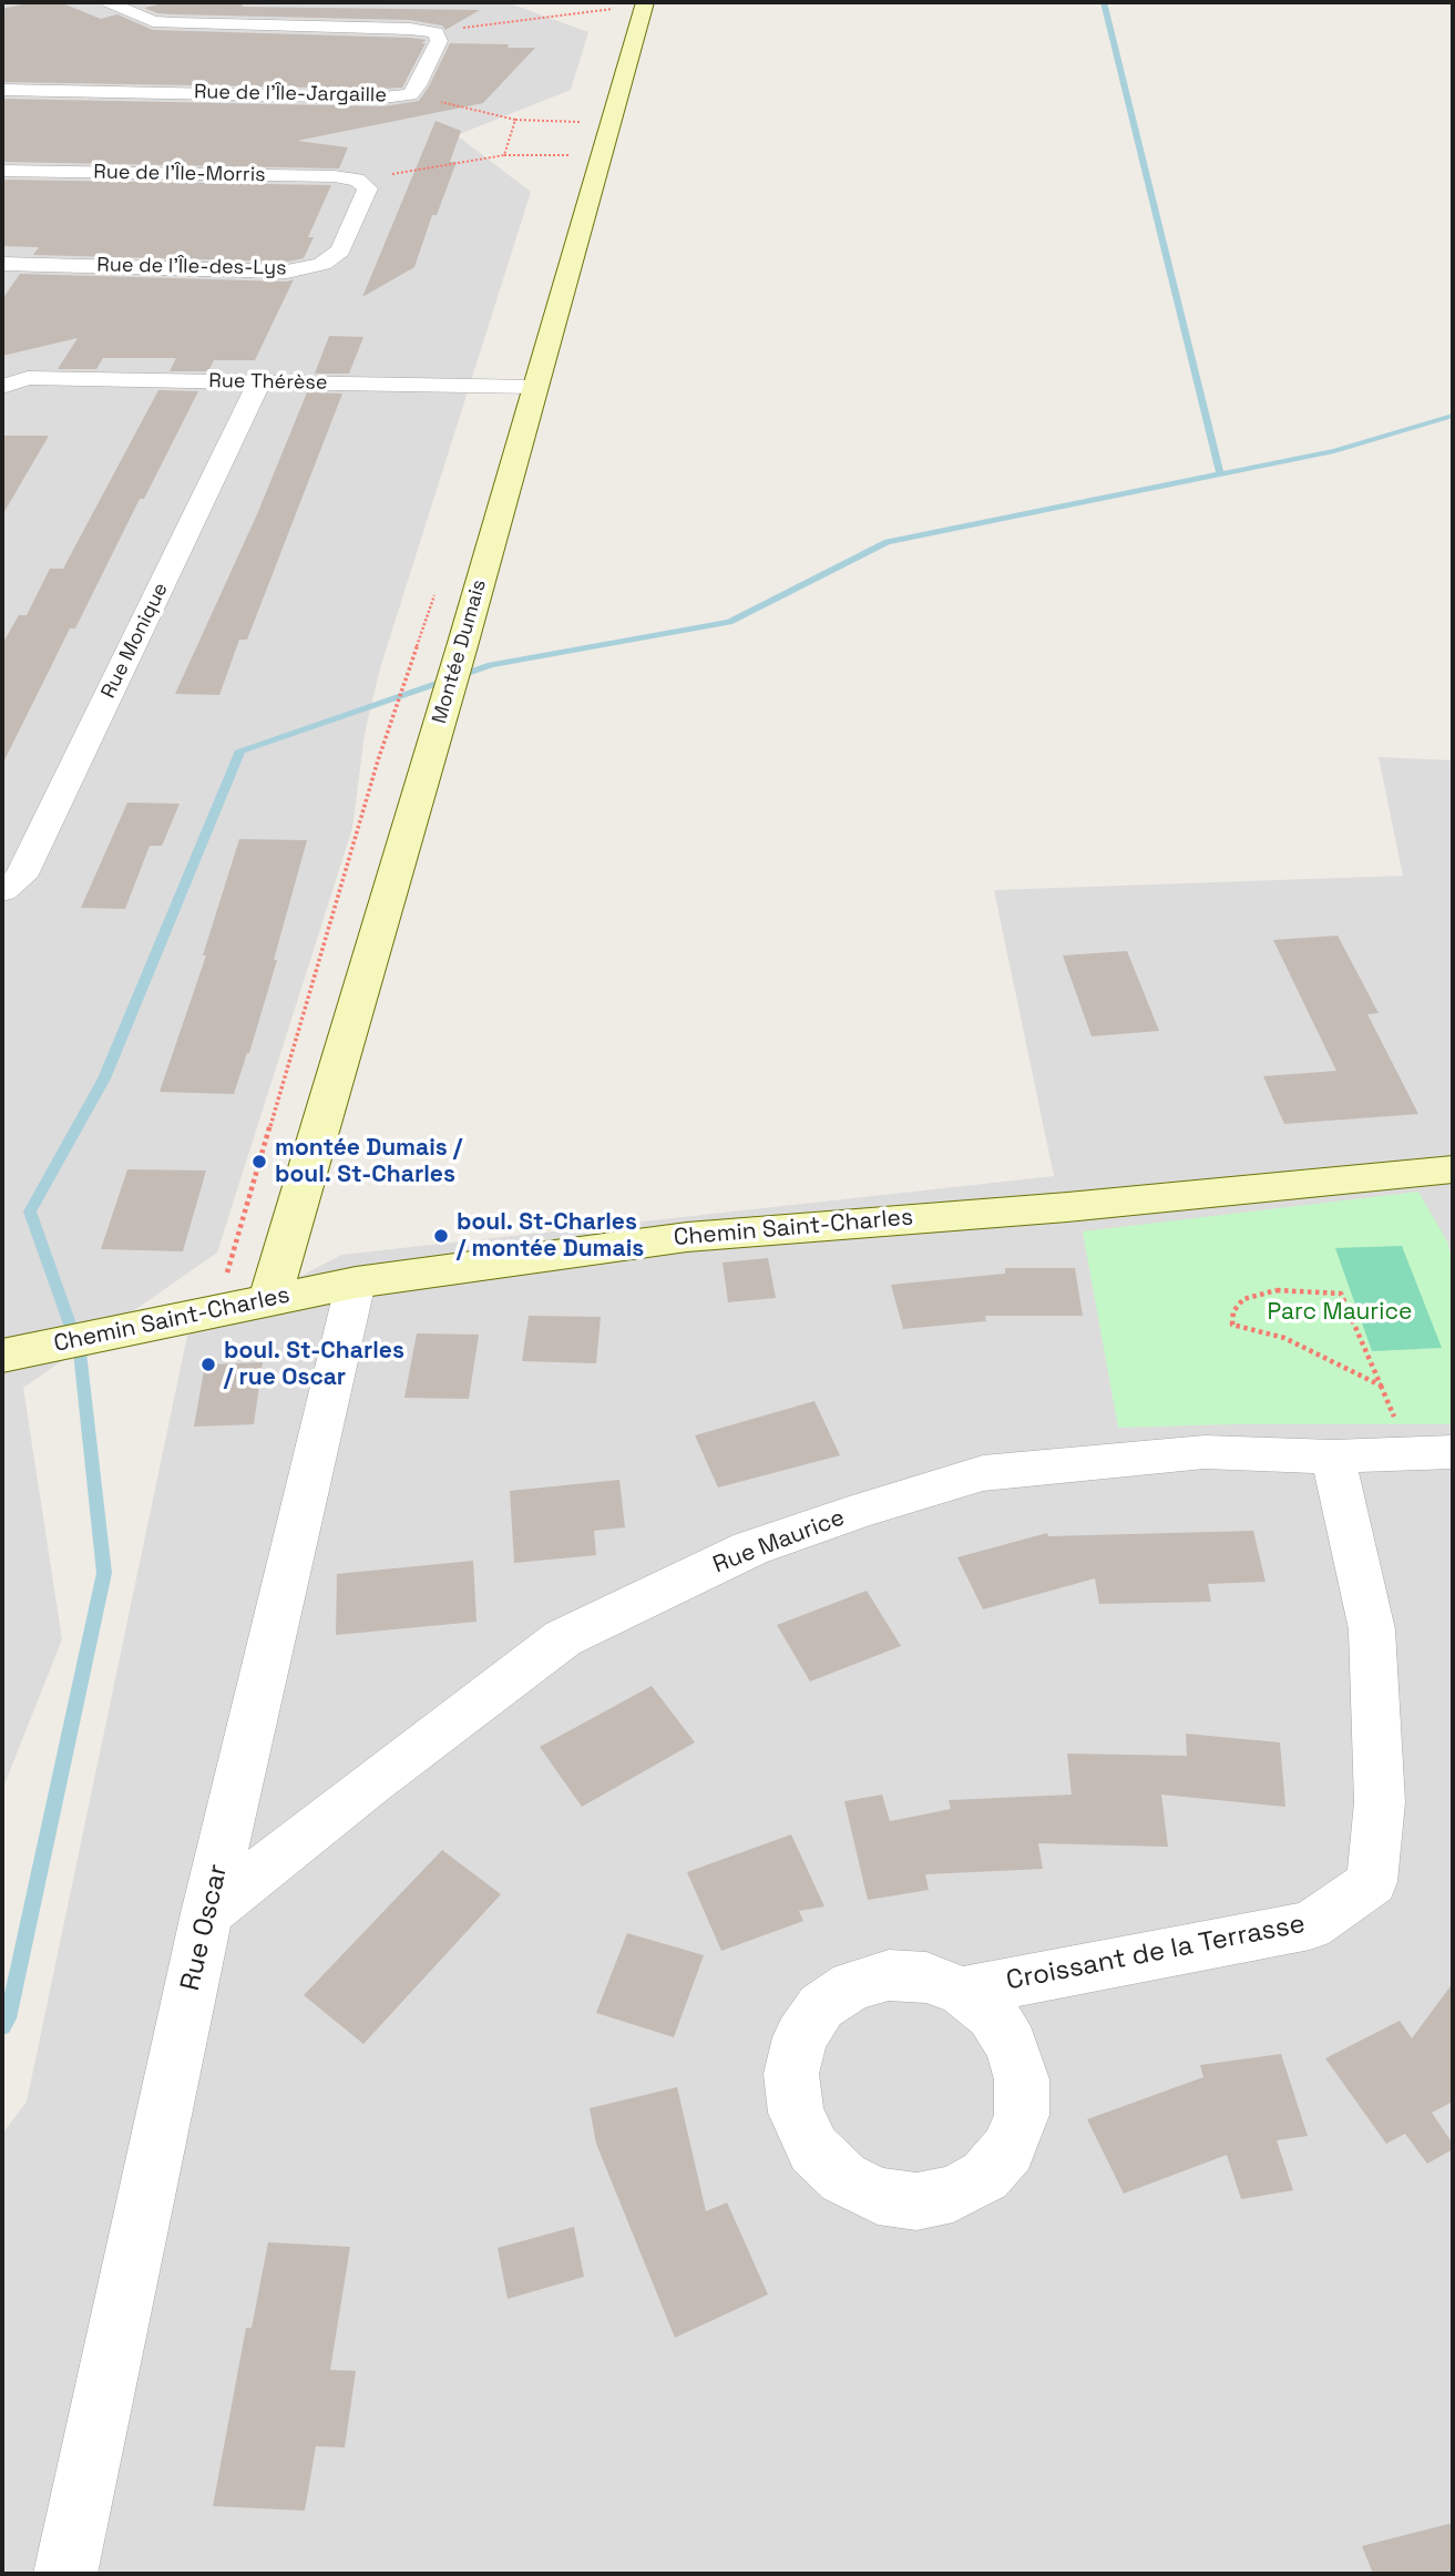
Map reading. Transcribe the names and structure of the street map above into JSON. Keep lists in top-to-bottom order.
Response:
{
  "streets": {
    "street": [
      "Rue de l'Île-Jargaille",
      "Rue de l'Île-Morris",
      "Rue de l'Île-des-Lys",
      "Rue Thérèse",
      "Rue Monique",
      "Montée Dumais",
      "Chemin Saint-Charles",
      "Rue Maurice",
      "Rue Oscar",
      "Croissant de la Terrasse"
    ]
  },
  "crossings": [
    ["Rue de l'Île-Morris", "Rue de l'Île-des-Lys"],
    ["Rue Thérèse", "Rue Monique"],
    ["Rue Thérèse", "Montée Dumais"],
    ["Montée Dumais", "Chemin Saint-Charles"],
    ["Chemin Saint-Charles", "Rue Oscar"],
    ["Rue Maurice", "Rue Oscar"],
    ["Rue Maurice", "Croissant de la Terrasse"]
  ],
  "parks": ["Parc Maurice"],
  "places": ["montée Dumais / boul. St-Charles", "boul. St-Charles / montée Dumais", "boul. St-Charles / rue Oscar"]
}
